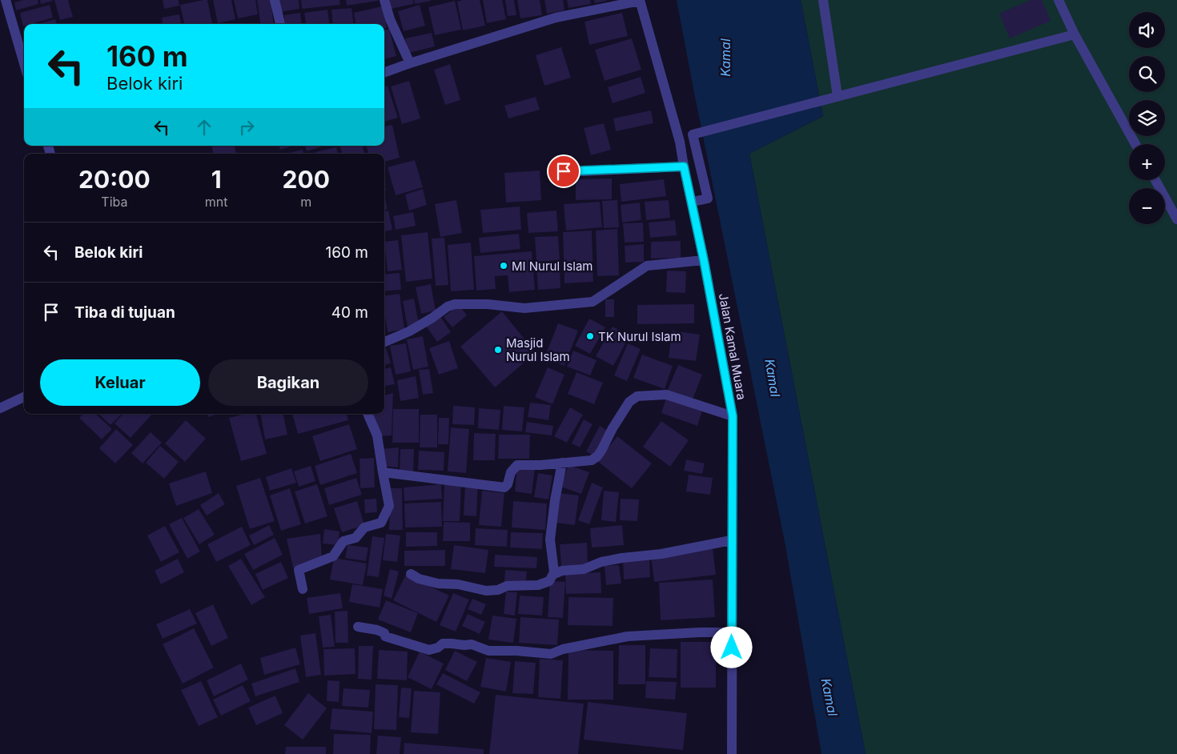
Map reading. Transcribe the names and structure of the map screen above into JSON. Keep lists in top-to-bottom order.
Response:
{
  "streets": {
    "street": ["Jalan Kamal Muara"]
  },
  "water": ["Kamal"],
  "places": ["MI Nurul Islam", "TK Nurul Islam", "Masjid Nurul Islam"],
  "page": {
    "map_buttons": ["+", "−"],
    "turn": ["160 m", "Belok kiri"],
    "eta": [
      "20:00",
      "Tiba",
      "1",
      "mnt",
      "200",
      "m"
    ],
    "list": [
      {
        "name": "Belok kiri",
        "value": "160 m"
      },
      {
        "name": "Tiba di tujuan",
        "value": "40 m"
      }
    ],
    "buttons": ["Keluar", "Bagikan"]
  }
}
